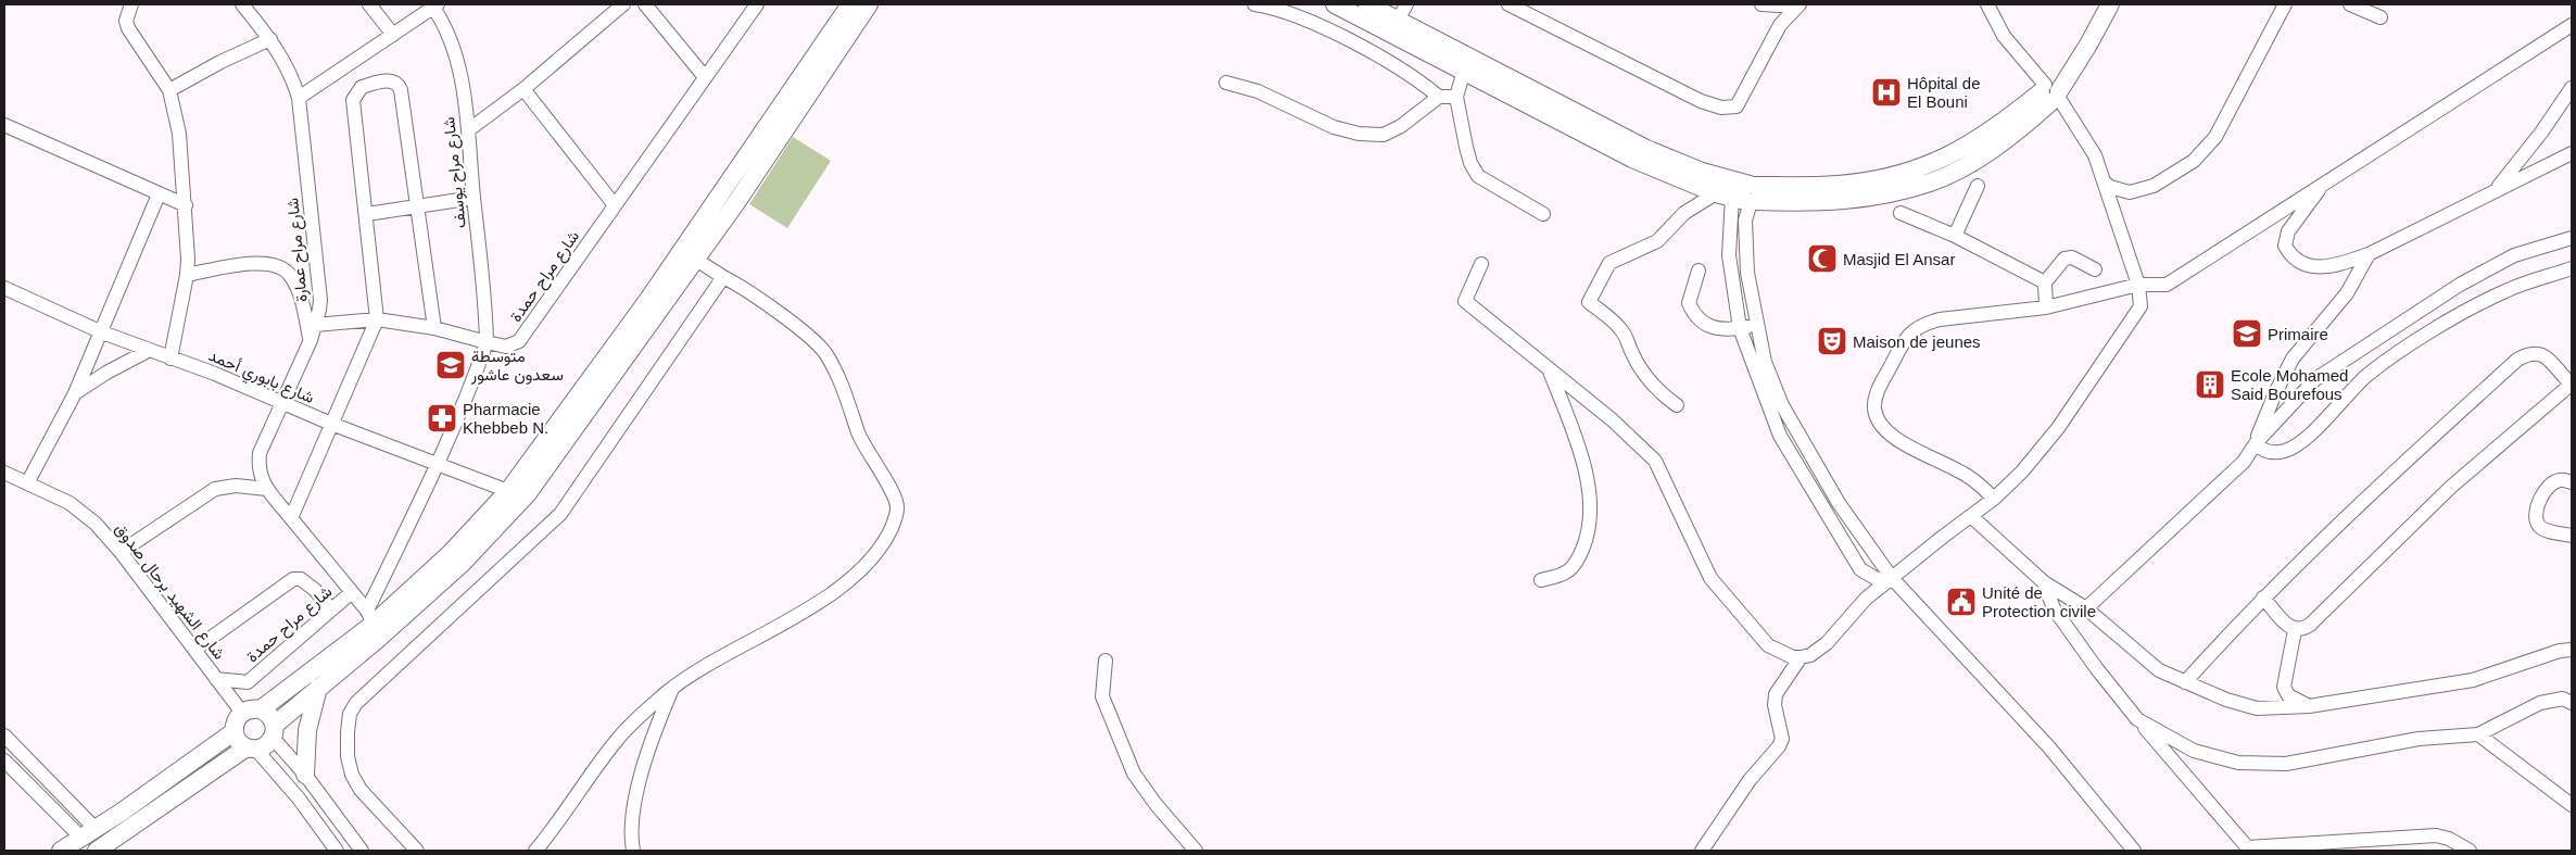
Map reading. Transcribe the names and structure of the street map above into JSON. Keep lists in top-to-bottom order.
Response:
{
  "streets": {
    "street": [
      "شارع مراح يوسف",
      "شارع مراح عمارة",
      "شارع مراح حمدة",
      "شارع بابوري أحمد",
      "شارع الشهيد برحال صدوق"
    ]
  },
  "crossings": [
    ["شارع مراح يوسف", "شارع مراح حمدة"],
    ["شارع مراح عمارة", "شارع مراح حمدة"],
    ["شارع مراح عمارة", "شارع بابوري أحمد"],
    ["شارع مراح حمدة", "شارع الشهيد برحال صدوق"]
  ],
  "places": {
    "hospital": ["Hôpital de El Bouni"],
    "mosque": ["Masjid El Ansar"],
    "school or university": ["Primaire", "متوسطة سعدون عاشور"],
    "theatre": ["Maison de jeunes"],
    "building": ["Ecole Mohamed Said Bourefous"],
    "pharmacy": ["Pharmacie Khebbeb N."],
    "public building": ["Unité de Protection civile"]
  }
}
